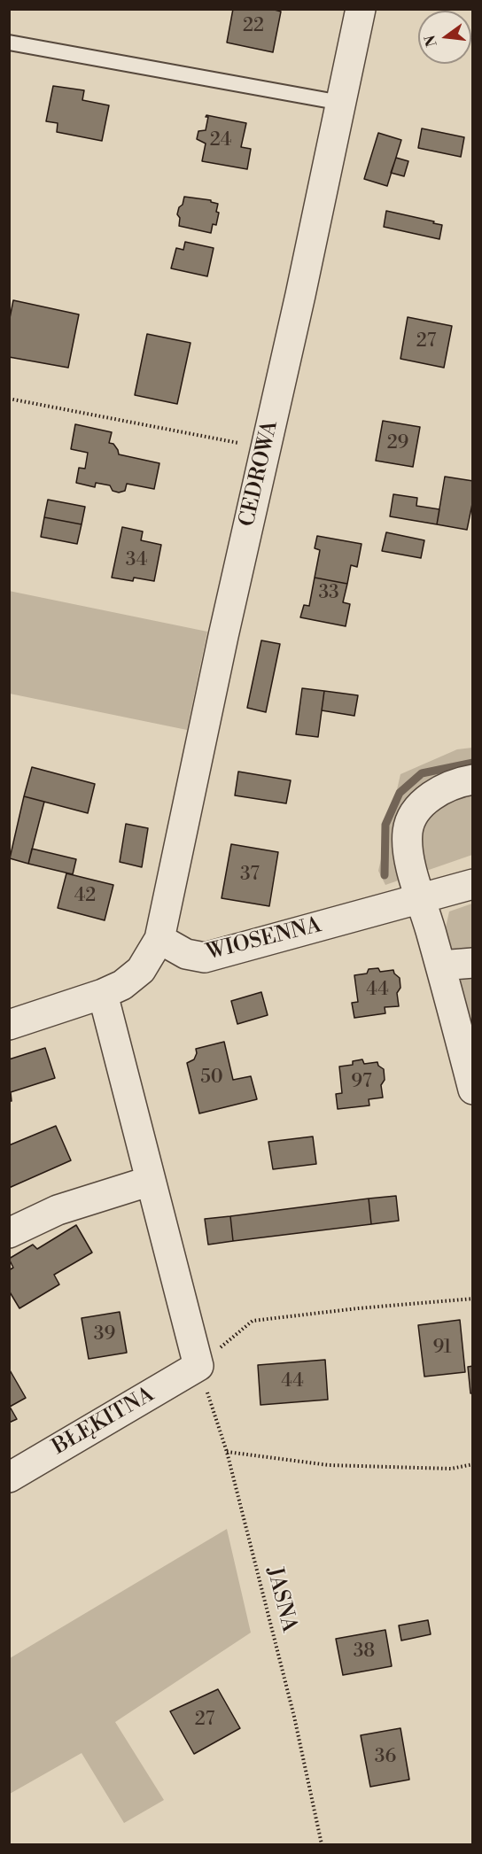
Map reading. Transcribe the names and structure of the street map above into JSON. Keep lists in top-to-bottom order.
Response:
{
  "streets": {
    "street": ["CEDROWA", "WIOSENNA", "BŁĘKITNA"],
    "path": ["JASNA"]
  },
  "crossings": [
    ["CEDROWA", "WIOSENNA"],
    ["BŁĘKITNA", "JASNA"]
  ],
  "house_numbers": [
    "22",
    "24",
    "27",
    "29",
    "34",
    "33",
    "37",
    "42",
    "44",
    "50",
    "97",
    "39",
    "91",
    "44",
    "38",
    "27",
    "36"
  ],
  "north": "left"
}
